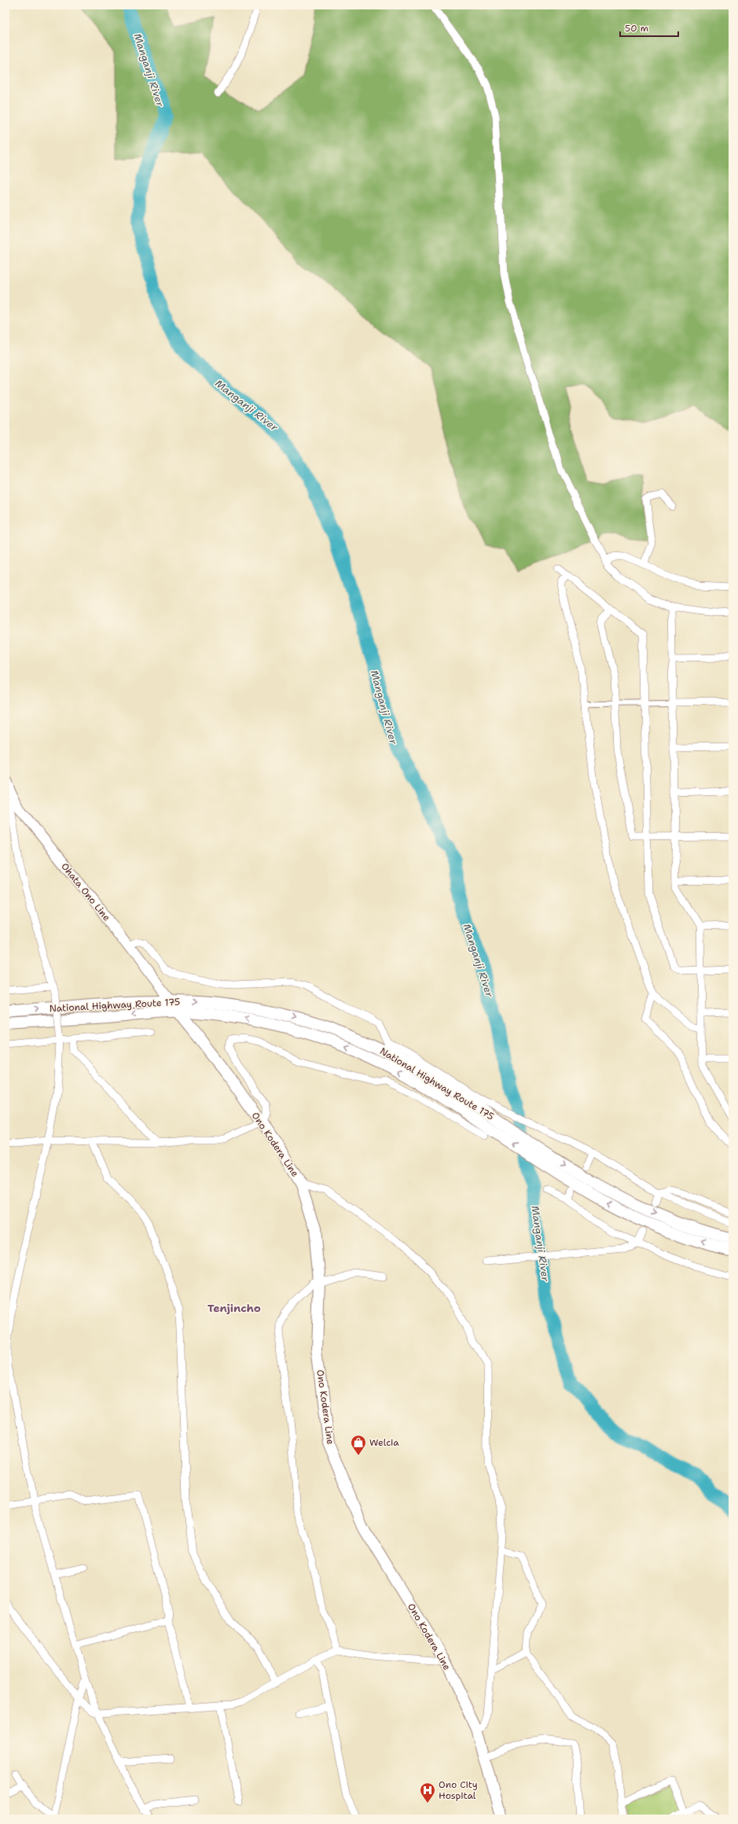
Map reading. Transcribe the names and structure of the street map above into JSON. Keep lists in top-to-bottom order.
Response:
{
  "streets": {
    "main road": ["Ohata Ono Line", "National Highway Route 175", "Ono Kodera Line"]
  },
  "crossings": [
    ["Ohata Ono Line", "National Highway Route 175"],
    ["Ohata Ono Line", "Ono Kodera Line"],
    ["National Highway Route 175", "Ono Kodera Line"]
  ],
  "districts": ["Tenjincho"],
  "water": ["Manganji River"],
  "places": {
    "shop": ["Welcia"],
    "hospital": ["Ono City Hospital"]
  },
  "scale_bar": "50 m"
}
